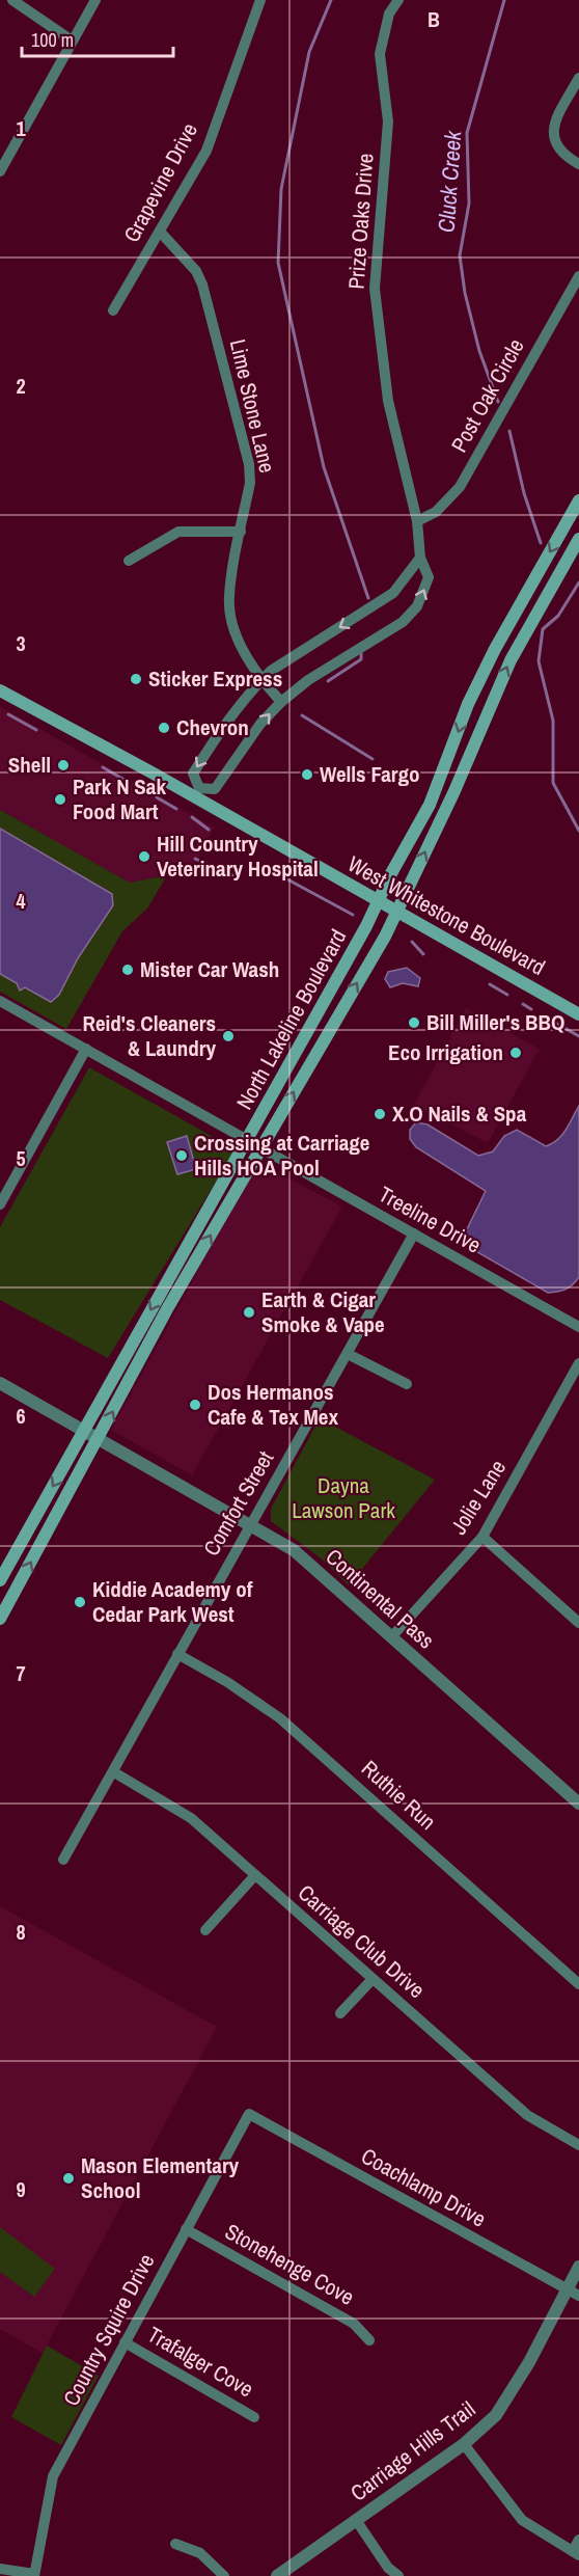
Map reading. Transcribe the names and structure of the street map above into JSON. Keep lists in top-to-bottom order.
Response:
{
  "streets": {
    "main road": ["West Whitestone Boulevard", "North Lakeline Boulevard"],
    "street": [
      "Grapevine Drive",
      "Prize Oaks Drive",
      "Post Oak Circle",
      "Lime Stone Lane",
      "Treeline Drive",
      "Jolie Lane",
      "Comfort Street",
      "Continental Pass",
      "Ruthie Run",
      "Carriage Club Drive",
      "Coachlamp Drive",
      "Stonehenge Cove",
      "Country Squire Drive",
      "Trafalger Cove",
      "Carriage Hills Trail"
    ]
  },
  "crossings": [
    ["Grapevine Drive", "Lime Stone Lane"],
    ["Prize Oaks Drive", "Post Oak Circle"],
    ["Prize Oaks Drive", "Lime Stone Lane"],
    ["Prize Oaks Drive", "West Whitestone Boulevard"],
    ["West Whitestone Boulevard", "North Lakeline Boulevard"],
    ["North Lakeline Boulevard", "Treeline Drive"],
    ["North Lakeline Boulevard", "Continental Pass"],
    ["Treeline Drive", "Comfort Street"],
    ["Jolie Lane", "Continental Pass"],
    ["Comfort Street", "Continental Pass"],
    ["Comfort Street", "Ruthie Run"],
    ["Comfort Street", "Carriage Club Drive"],
    ["Coachlamp Drive", "Country Squire Drive"],
    ["Coachlamp Drive", "Carriage Hills Trail"],
    ["Stonehenge Cove", "Country Squire Drive"],
    ["Country Squire Drive", "Trafalger Cove"]
  ],
  "water": ["Cluck Creek"],
  "parks": ["Dayna Lawson Park"],
  "places": [
    "Sticker Express",
    "Chevron",
    "Shell",
    "Wells Fargo",
    "Park N Sak Food Mart",
    "Hill Country Veterinary Hospital",
    "Mister Car Wash",
    "Bill Miller's BBQ",
    "Reid's Cleaners & Laundry",
    "Eco Irrigation",
    "X.O Nails & Spa",
    "Crossing at Carriage Hills HOA Pool",
    "Earth & Cigar Smoke & Vape",
    "Dos Hermanos Cafe & Tex Mex",
    "Kiddie Academy of Cedar Park West",
    "Mason Elementary School"
  ],
  "scale_bar": "100 m",
  "grid": {
    "columns": ["B"],
    "rows": [
      "1",
      "2",
      "3",
      "4",
      "5",
      "6",
      "7",
      "8",
      "9"
    ]
  }
}
